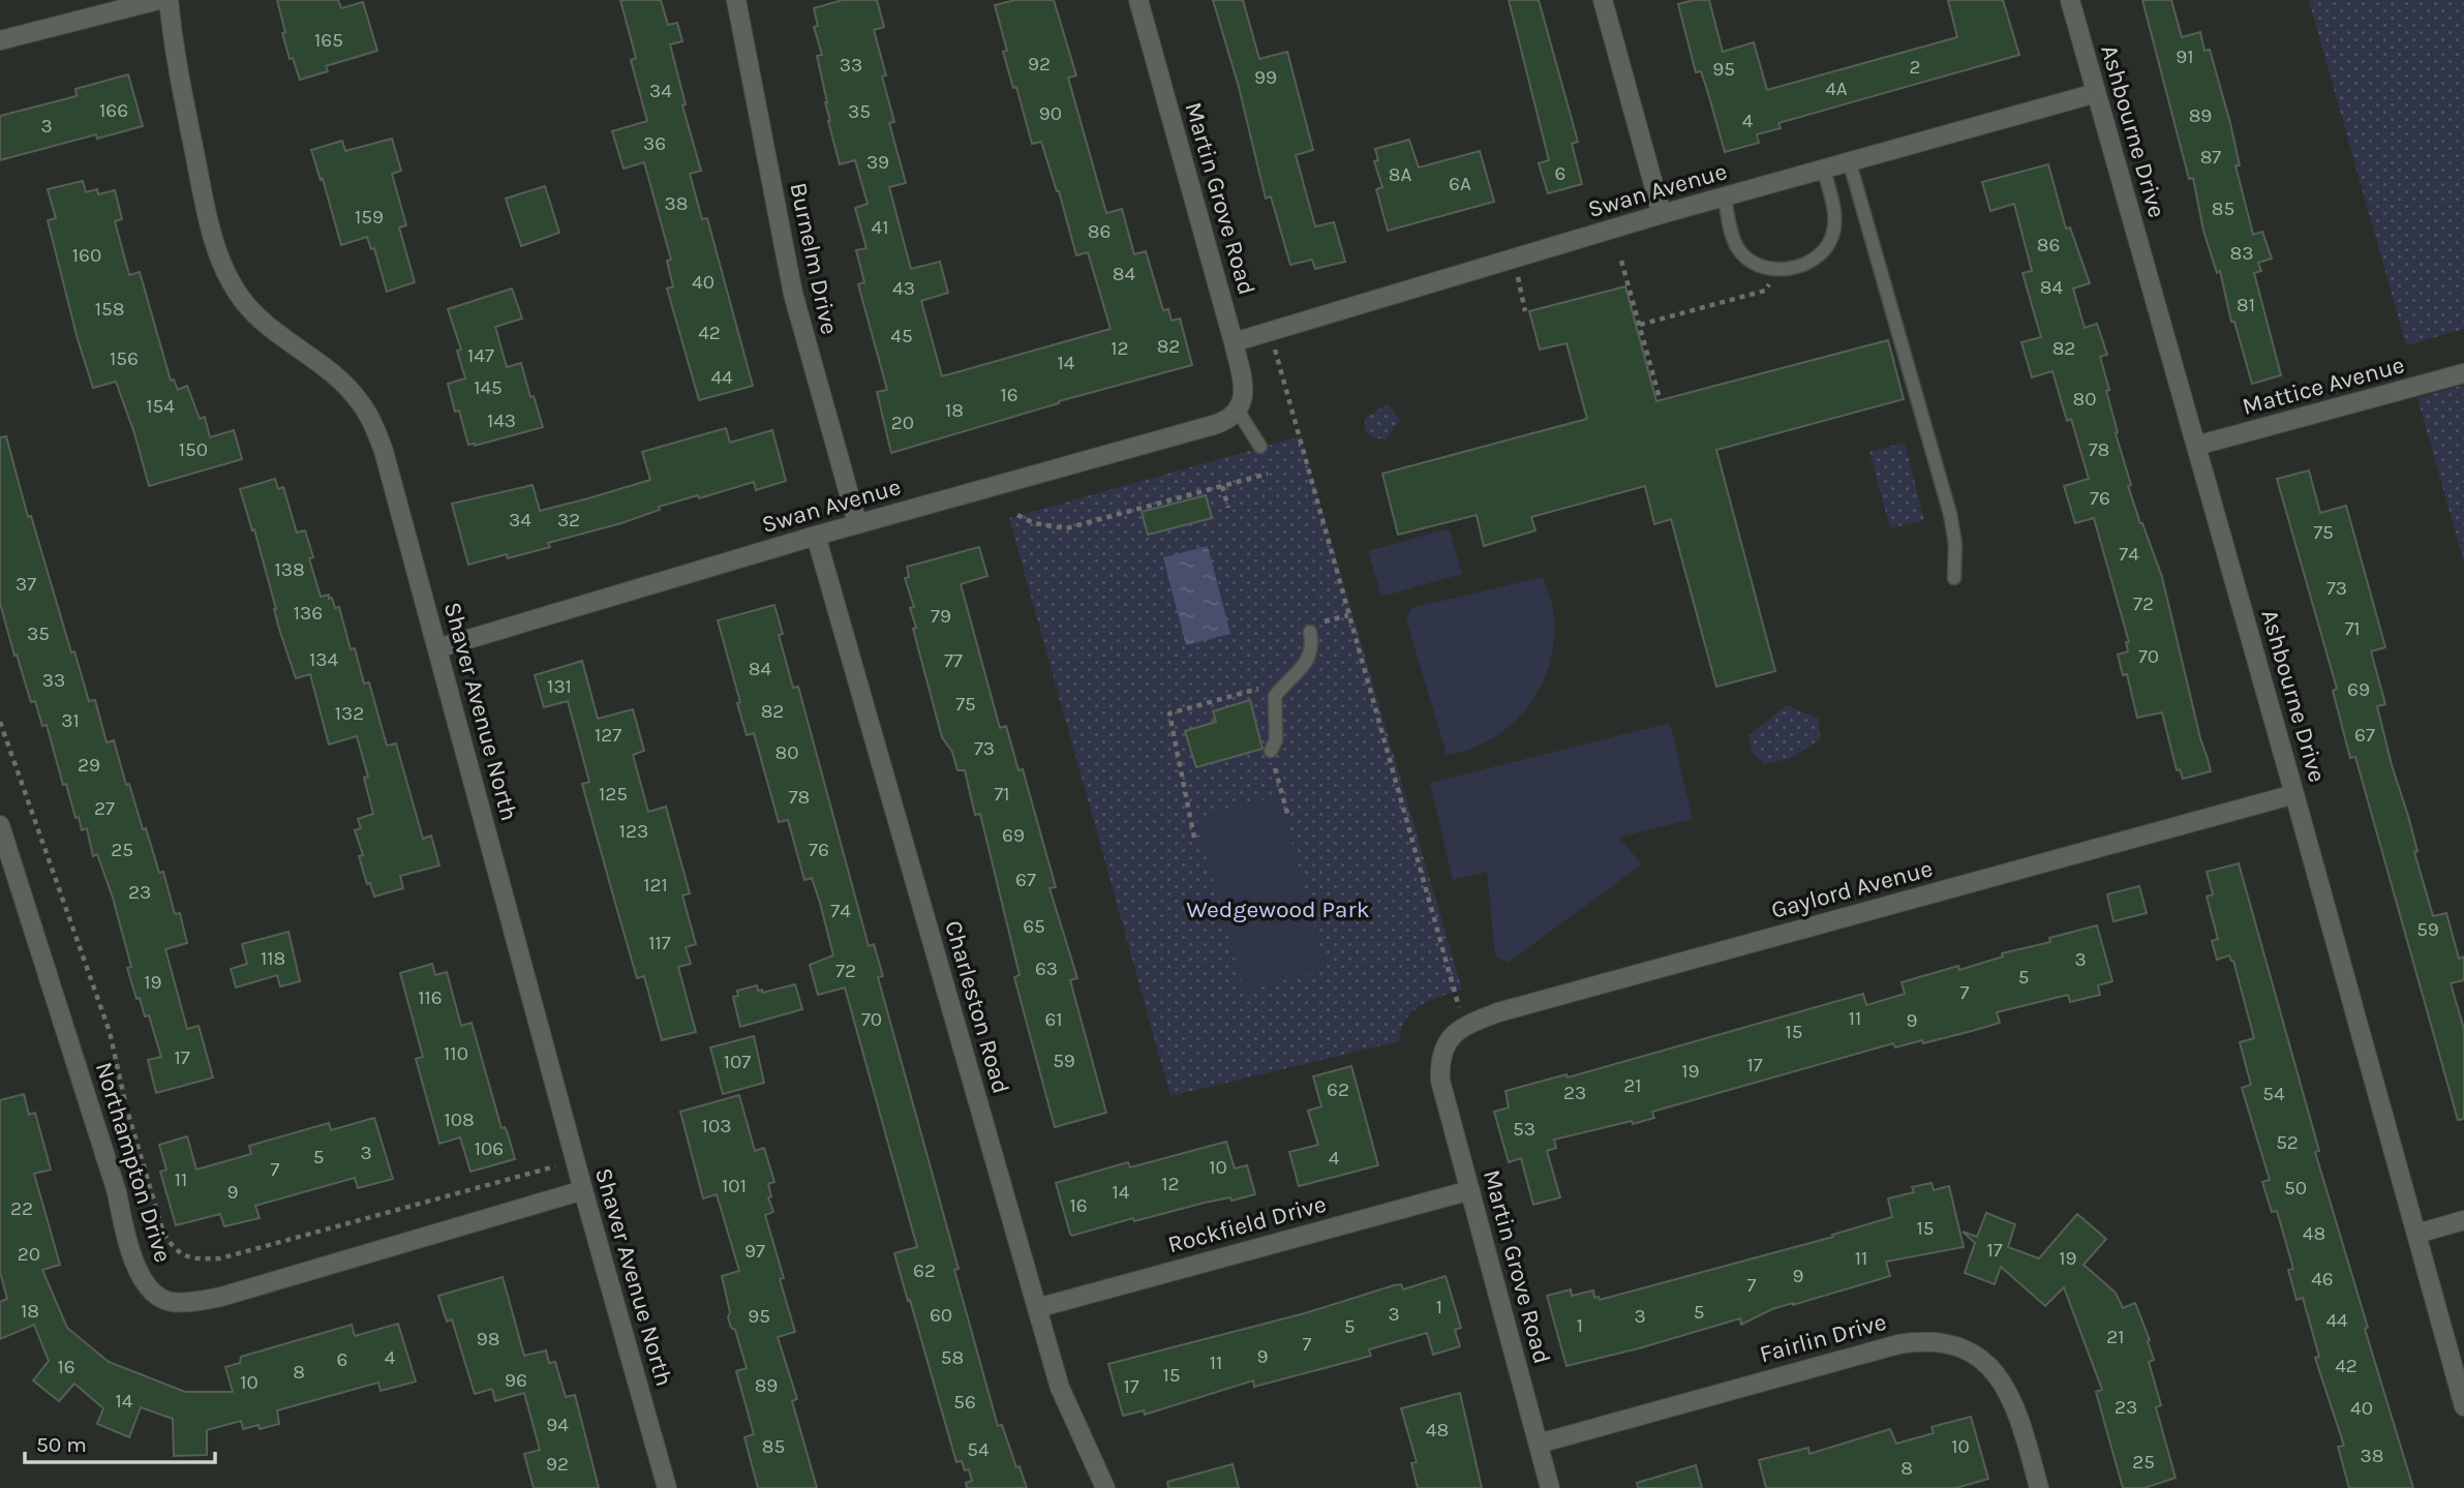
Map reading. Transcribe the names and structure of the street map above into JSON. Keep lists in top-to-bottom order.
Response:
{
  "streets": {
    "street": [
      "Ashbourne Drive",
      "Swan Avenue",
      "Martin Grove Road",
      "Burnelm Drive",
      "Mattice Avenue",
      "Shaver Avenue North",
      "Gaylord Avenue",
      "Charleston Road",
      "Northampton Drive",
      "Rockfield Drive",
      "Fairlin Drive"
    ]
  },
  "crossings": [
    ["Ashbourne Drive", "Swan Avenue"],
    ["Ashbourne Drive", "Mattice Avenue"],
    ["Ashbourne Drive", "Gaylord Avenue"],
    ["Swan Avenue", "Martin Grove Road"],
    ["Swan Avenue", "Burnelm Drive"],
    ["Swan Avenue", "Shaver Avenue North"],
    ["Swan Avenue", "Charleston Road"],
    ["Martin Grove Road", "Gaylord Avenue"],
    ["Martin Grove Road", "Rockfield Drive"],
    ["Martin Grove Road", "Fairlin Drive"],
    ["Shaver Avenue North", "Northampton Drive"],
    ["Charleston Road", "Rockfield Drive"]
  ],
  "parks": ["Wedgewood Park"],
  "house_numbers": [
    "165",
    "91",
    "92",
    "33",
    "2",
    "95",
    "99",
    "4A",
    "34",
    "166",
    "35",
    "90",
    "89",
    "4",
    "3",
    "36",
    "87",
    "39",
    "6",
    "8A",
    "6A",
    "38",
    "85",
    "159",
    "41",
    "86",
    "86",
    "83",
    "160",
    "84",
    "40",
    "84",
    "43",
    "81",
    "158",
    "42",
    "45",
    "82",
    "12",
    "82",
    "147",
    "156",
    "14",
    "44",
    "145",
    "16",
    "80",
    "154",
    "18",
    "143",
    "20",
    "150",
    "78",
    "76",
    "34",
    "32",
    "75",
    "74",
    "138",
    "37",
    "73",
    "72",
    "136",
    "79",
    "71",
    "35",
    "70",
    "134",
    "77",
    "84",
    "33",
    "131",
    "69",
    "75",
    "82",
    "132",
    "31",
    "127",
    "67",
    "73",
    "80",
    "29",
    "125",
    "71",
    "78",
    "27",
    "123",
    "69",
    "25",
    "76",
    "67",
    "121",
    "23",
    "74",
    "65",
    "59",
    "117",
    "118",
    "3",
    "63",
    "72",
    "5",
    "19",
    "7",
    "116",
    "11",
    "70",
    "61",
    "9",
    "15",
    "110",
    "17",
    "59",
    "107",
    "17",
    "19",
    "21",
    "62",
    "23",
    "54",
    "108",
    "103",
    "53",
    "52",
    "106",
    "3",
    "5",
    "4",
    "10",
    "7",
    "11",
    "12",
    "101",
    "50",
    "9",
    "14",
    "16",
    "22",
    "15",
    "48",
    "17",
    "97",
    "20",
    "11",
    "19",
    "62",
    "9",
    "46",
    "7",
    "1",
    "18",
    "5",
    "3",
    "60",
    "95",
    "3",
    "44",
    "1",
    "5",
    "21",
    "98",
    "7",
    "9",
    "4",
    "58",
    "6",
    "11",
    "42",
    "16",
    "8",
    "15",
    "96",
    "10",
    "89",
    "17",
    "14",
    "56",
    "23",
    "40",
    "94",
    "48",
    "85",
    "10",
    "54",
    "38",
    "25",
    "92",
    "8"
  ],
  "scale_bar": "50 m"
}
